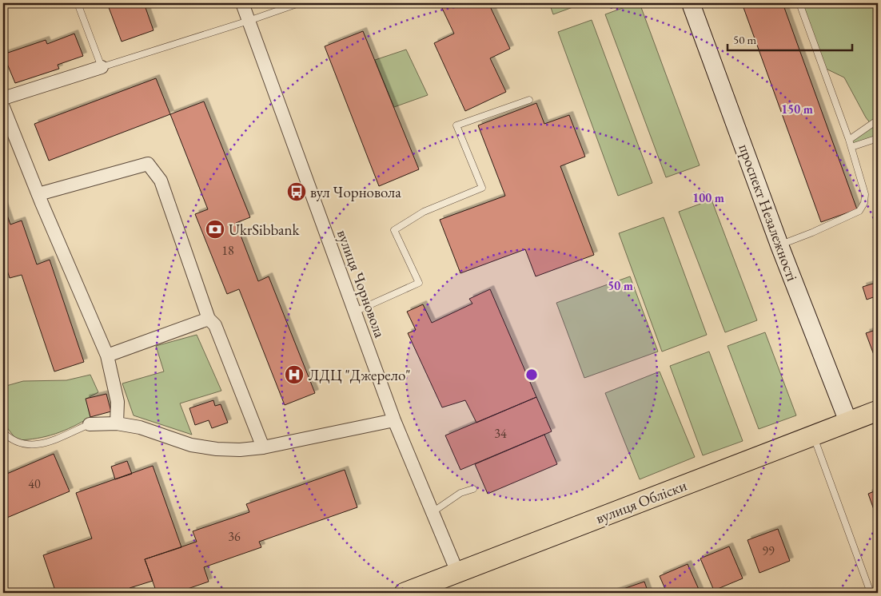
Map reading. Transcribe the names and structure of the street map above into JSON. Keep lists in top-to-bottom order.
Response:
{
  "streets": {
    "main road": ["проспект Незалежності", "вулиця Обліски"],
    "street": ["вулиця Чорновола"]
  },
  "crossings": [
    ["проспект Незалежності", "вулиця Обліски"],
    ["вулиця Чорновола", "вулиця Обліски"]
  ],
  "places": {
    "bus stop": ["вул Чорновола"],
    "bank": ["UkrSibbank"],
    "hospital": ["ЛДЦ \"Джерело\""]
  },
  "house_numbers": [
    "18",
    "34",
    "40",
    "36",
    "99"
  ],
  "scale_bar": "50 m",
  "rings": ["150 m", "100 m", "50 m"]
}
